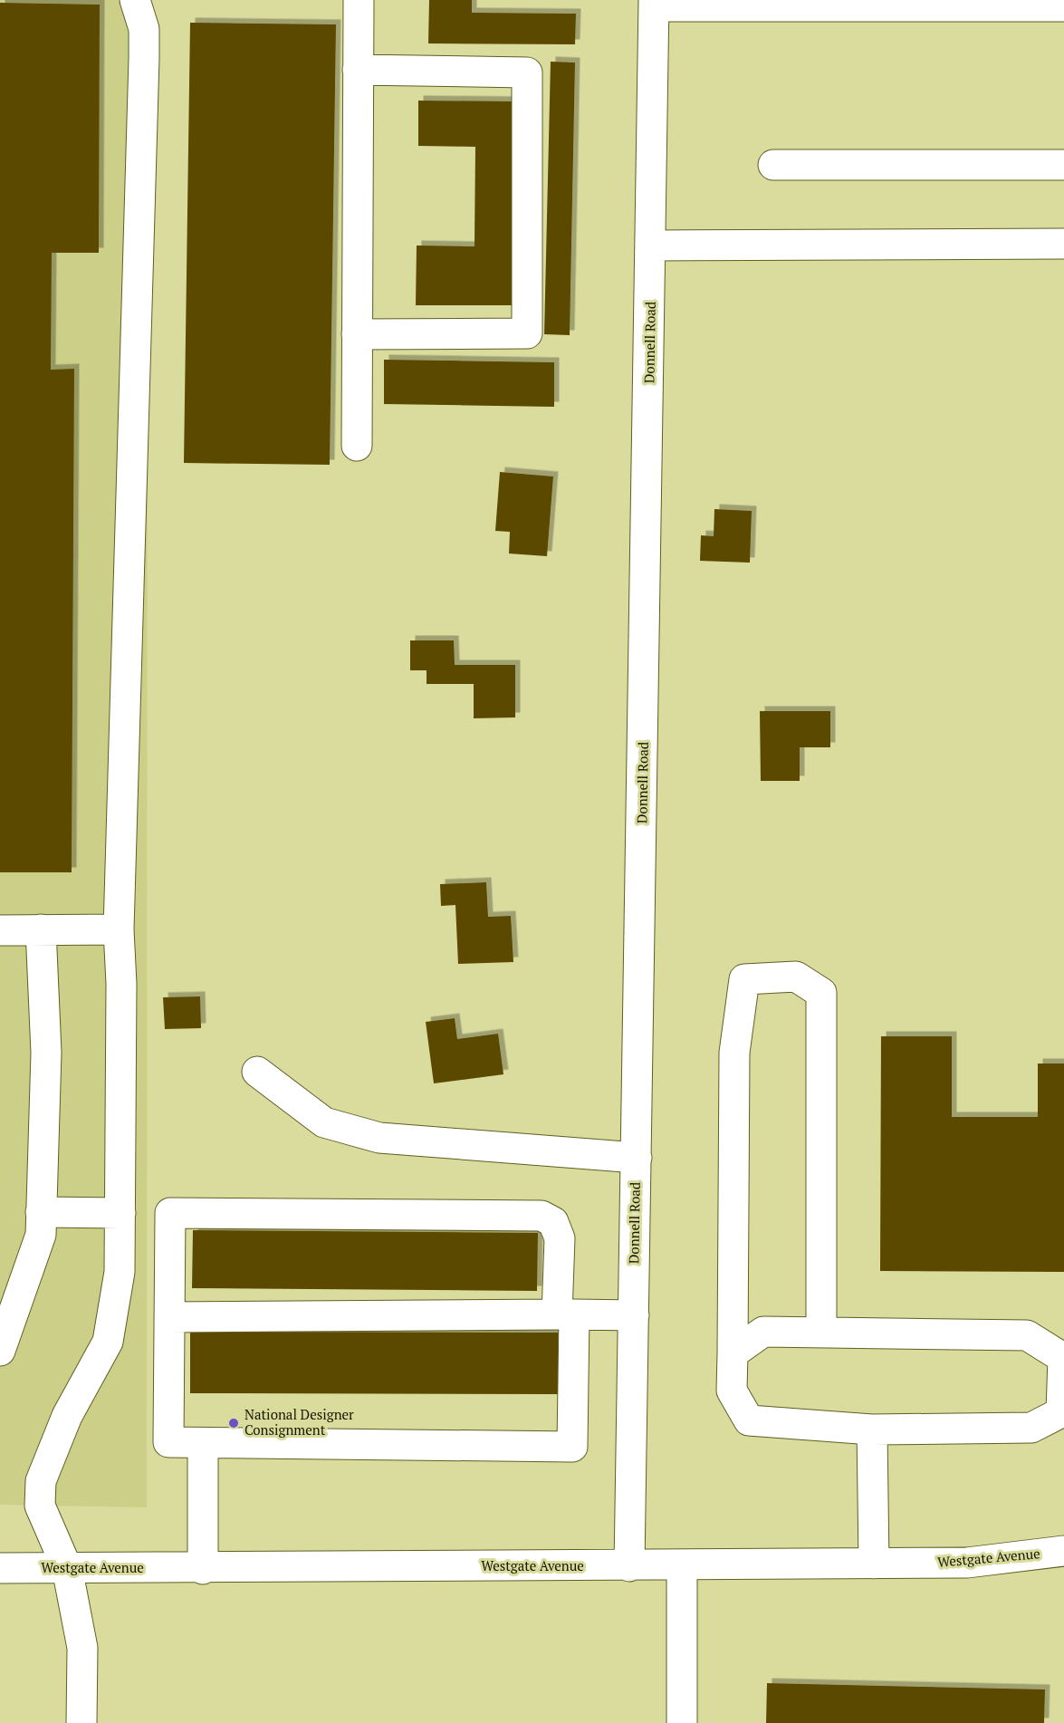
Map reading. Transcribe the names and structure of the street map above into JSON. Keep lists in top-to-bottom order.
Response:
{
  "streets": {
    "street": ["Donnell Road", "Westgate Avenue"]
  },
  "crossings": [
    ["Donnell Road", "Westgate Avenue"]
  ],
  "places": ["National Designer Consignment"]
}
